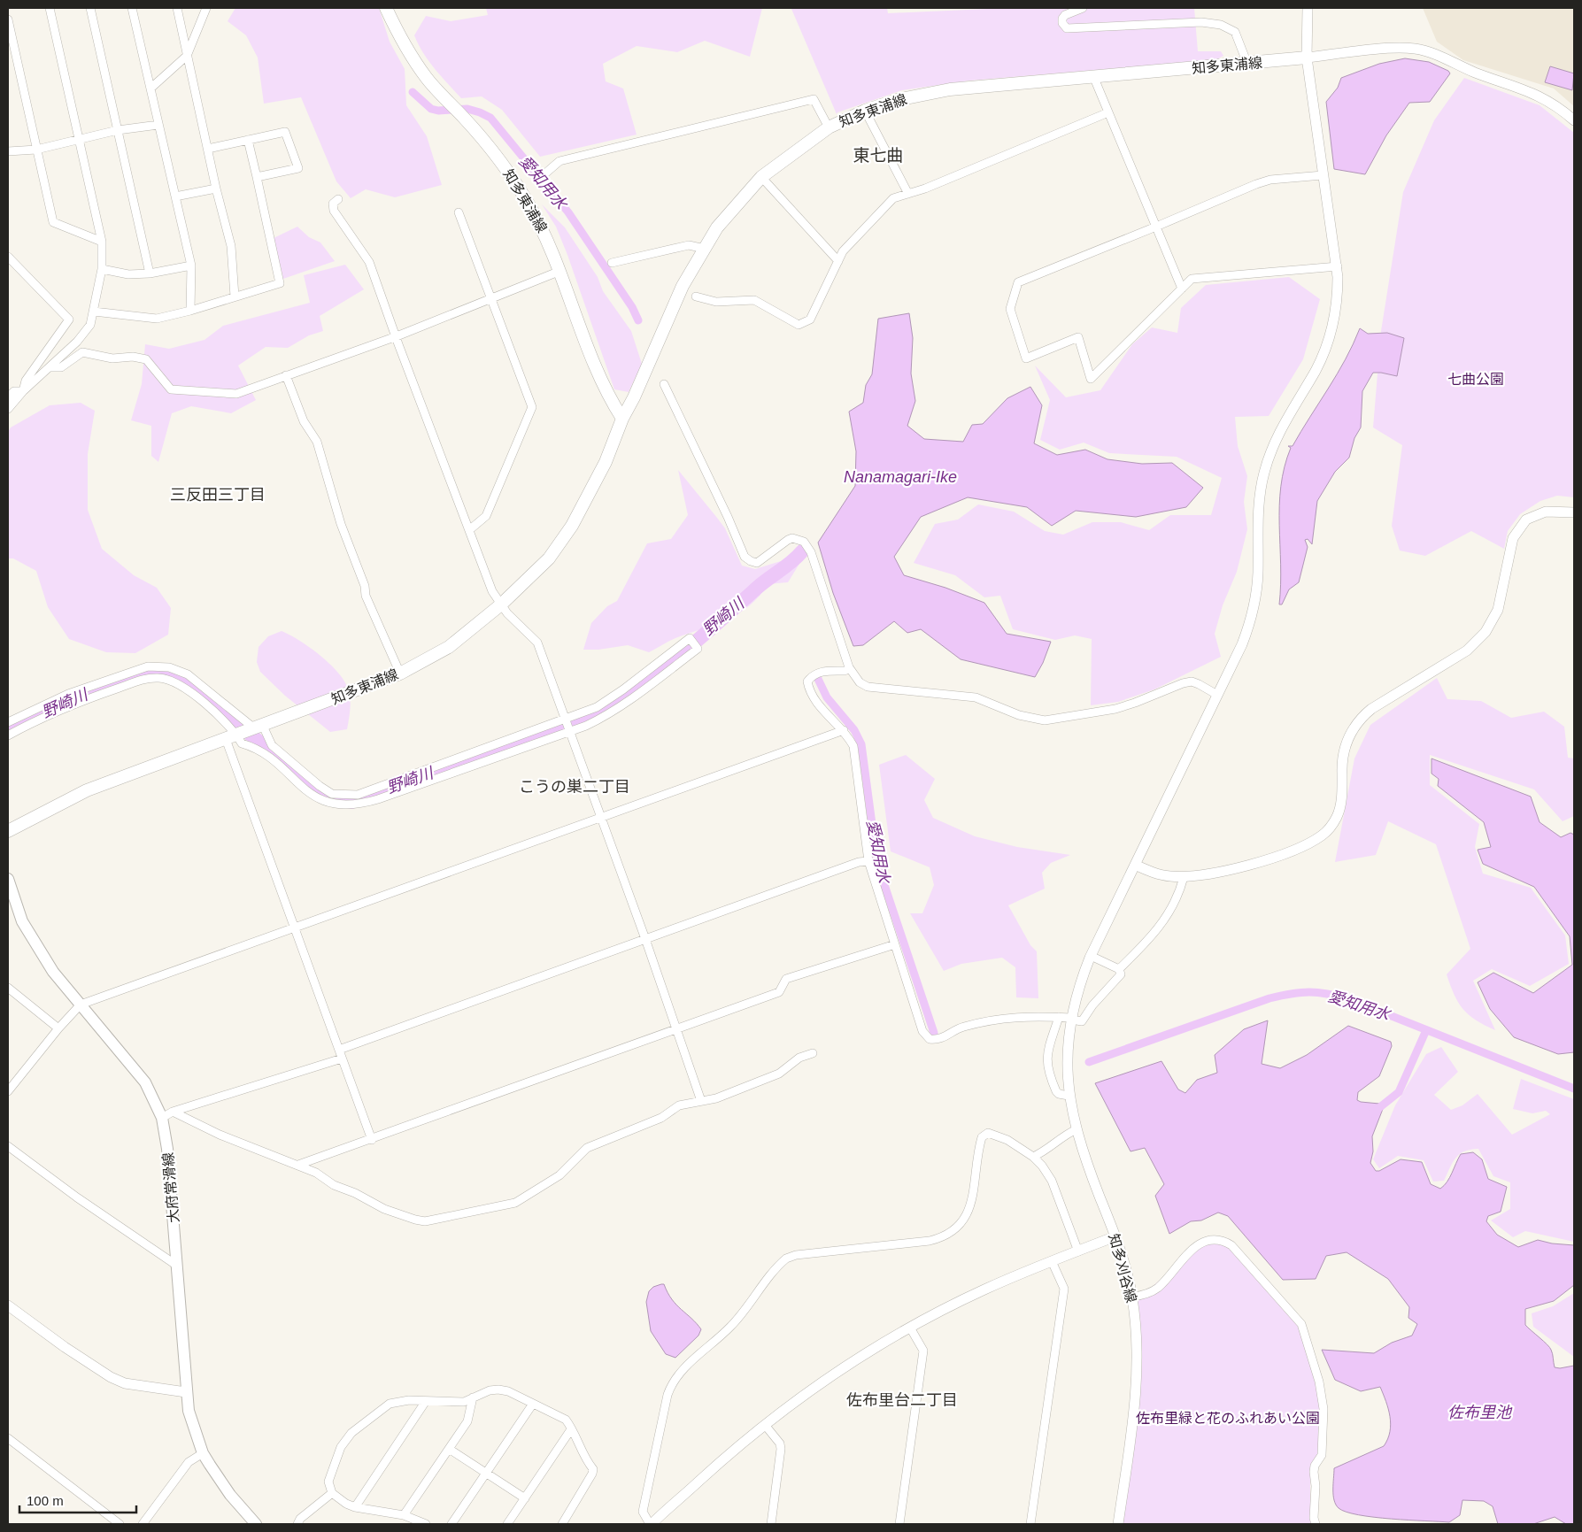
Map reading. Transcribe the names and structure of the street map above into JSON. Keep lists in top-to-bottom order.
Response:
{
  "streets": {
    "main road": ["知多東浦線", "大府常滑線"],
    "street": ["知多刈谷線"]
  },
  "crossings": [
    ["知多東浦線", "知多刈谷線"]
  ],
  "districts": [
    "東七曲",
    "三反田三丁目",
    "こうの巣二丁目",
    "佐布里台二丁目"
  ],
  "water": [
    "愛知用水",
    "Nanamagari-Ike",
    "野崎川",
    "佐布里池"
  ],
  "parks": ["七曲公園", "佐布里緑と花のふれあい公園"],
  "scale_bar": "100 m"
}
